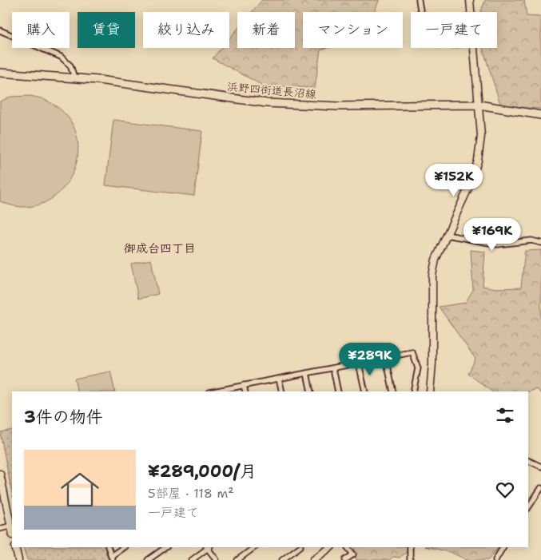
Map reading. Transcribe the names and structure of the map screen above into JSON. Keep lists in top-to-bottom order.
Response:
{
  "streets": {
    "main road": ["浜野四街道長沼線"]
  },
  "districts": ["御成台四丁目"],
  "page": {
    "chip": [
      "購入",
      "賃貸",
      "絞り込み",
      "新着",
      "マンション",
      "一戸建て"
    ],
    "price": ["¥152K", "¥169K", "¥289K"],
    "heading": "3件の物件",
    "list": [
      {
        "name": "¥289,000/月",
        "note": "5部屋 · 118 m² · 一戸建て"
      }
    ]
  }
}
